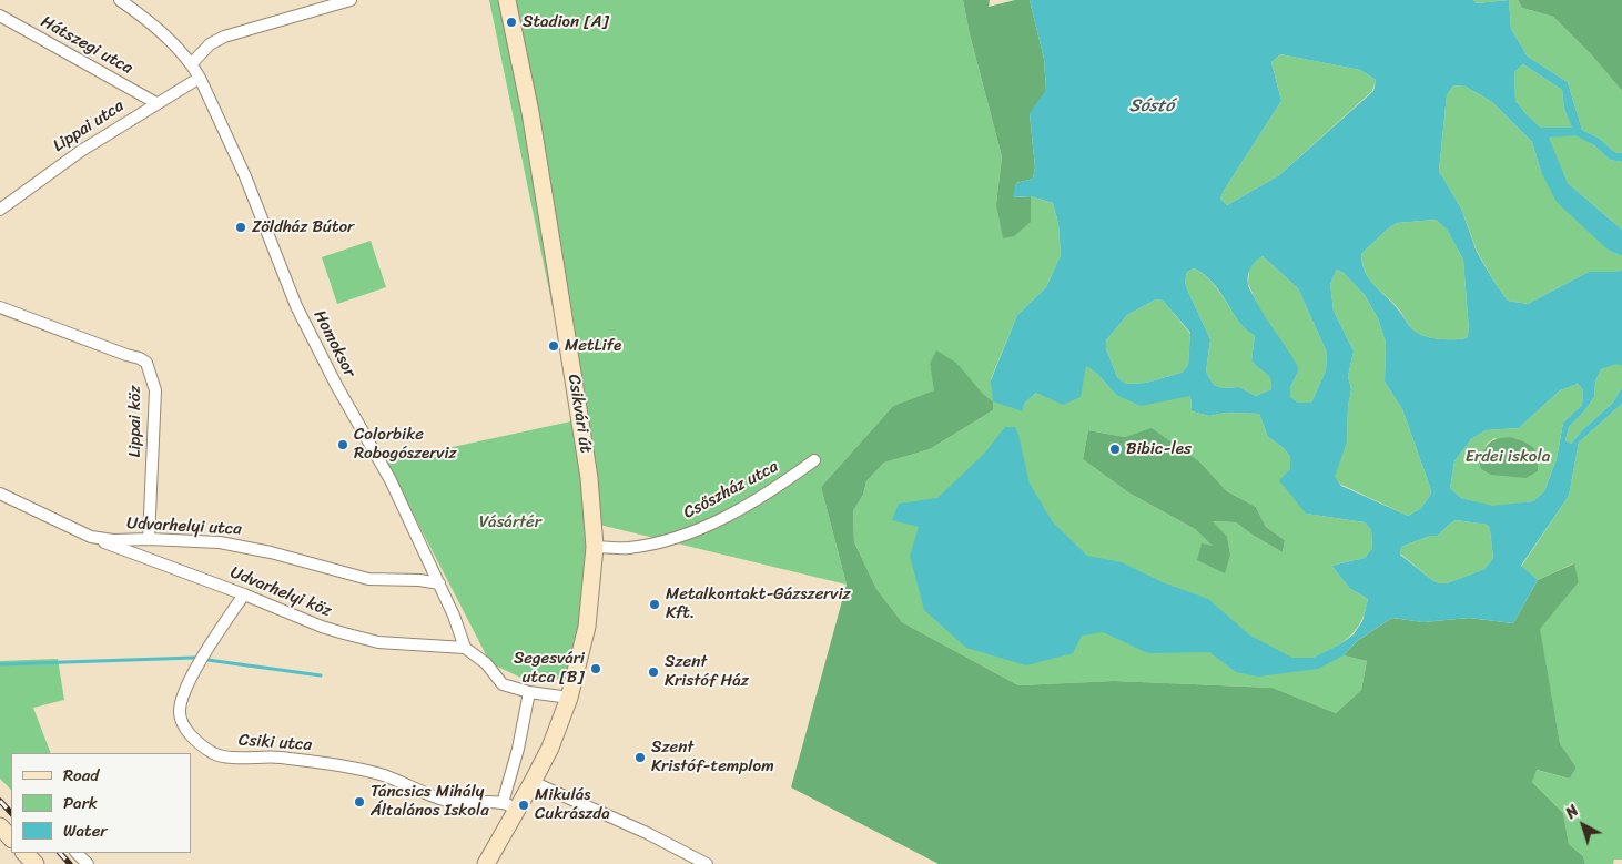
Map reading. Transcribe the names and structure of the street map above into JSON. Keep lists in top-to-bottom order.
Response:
{
  "streets": {
    "street": [
      "Hátszegi utca",
      "Lippai utca",
      "Homoksor",
      "Csikvári út",
      "Lippai köz",
      "Csőszház utca",
      "Udvarhelyi utca",
      "Udvarhelyi köz",
      "Csiki utca"
    ]
  },
  "crossings": [
    ["Hátszegi utca", "Lippai utca"],
    ["Lippai utca", "Homoksor"],
    ["Homoksor", "Udvarhelyi utca"],
    ["Homoksor", "Udvarhelyi köz"],
    ["Csikvári út", "Csőszház utca"],
    ["Csikvári út", "Csiki utca"],
    ["Lippai köz", "Udvarhelyi utca"],
    ["Udvarhelyi utca", "Udvarhelyi köz"],
    ["Udvarhelyi köz", "Csiki utca"]
  ],
  "water": ["Sóstó"],
  "parks": ["Erdei iskola", "Vásártér"],
  "places": [
    "Stadion [A]",
    "Zöldház Bútor",
    "MetLife",
    "Colorbike Robogószerviz",
    "Bibic-les",
    "Metalkontakt-Gázszerviz Kft.",
    "Segesvári utca [B]",
    "Szent Kristóf Ház",
    "Szent Kristóf-templom",
    "Táncsics Mihály Általános Iskola",
    "Mikulás Cukrászda"
  ],
  "legend": ["Road", "Park", "Water"],
  "north": "top left"
}
